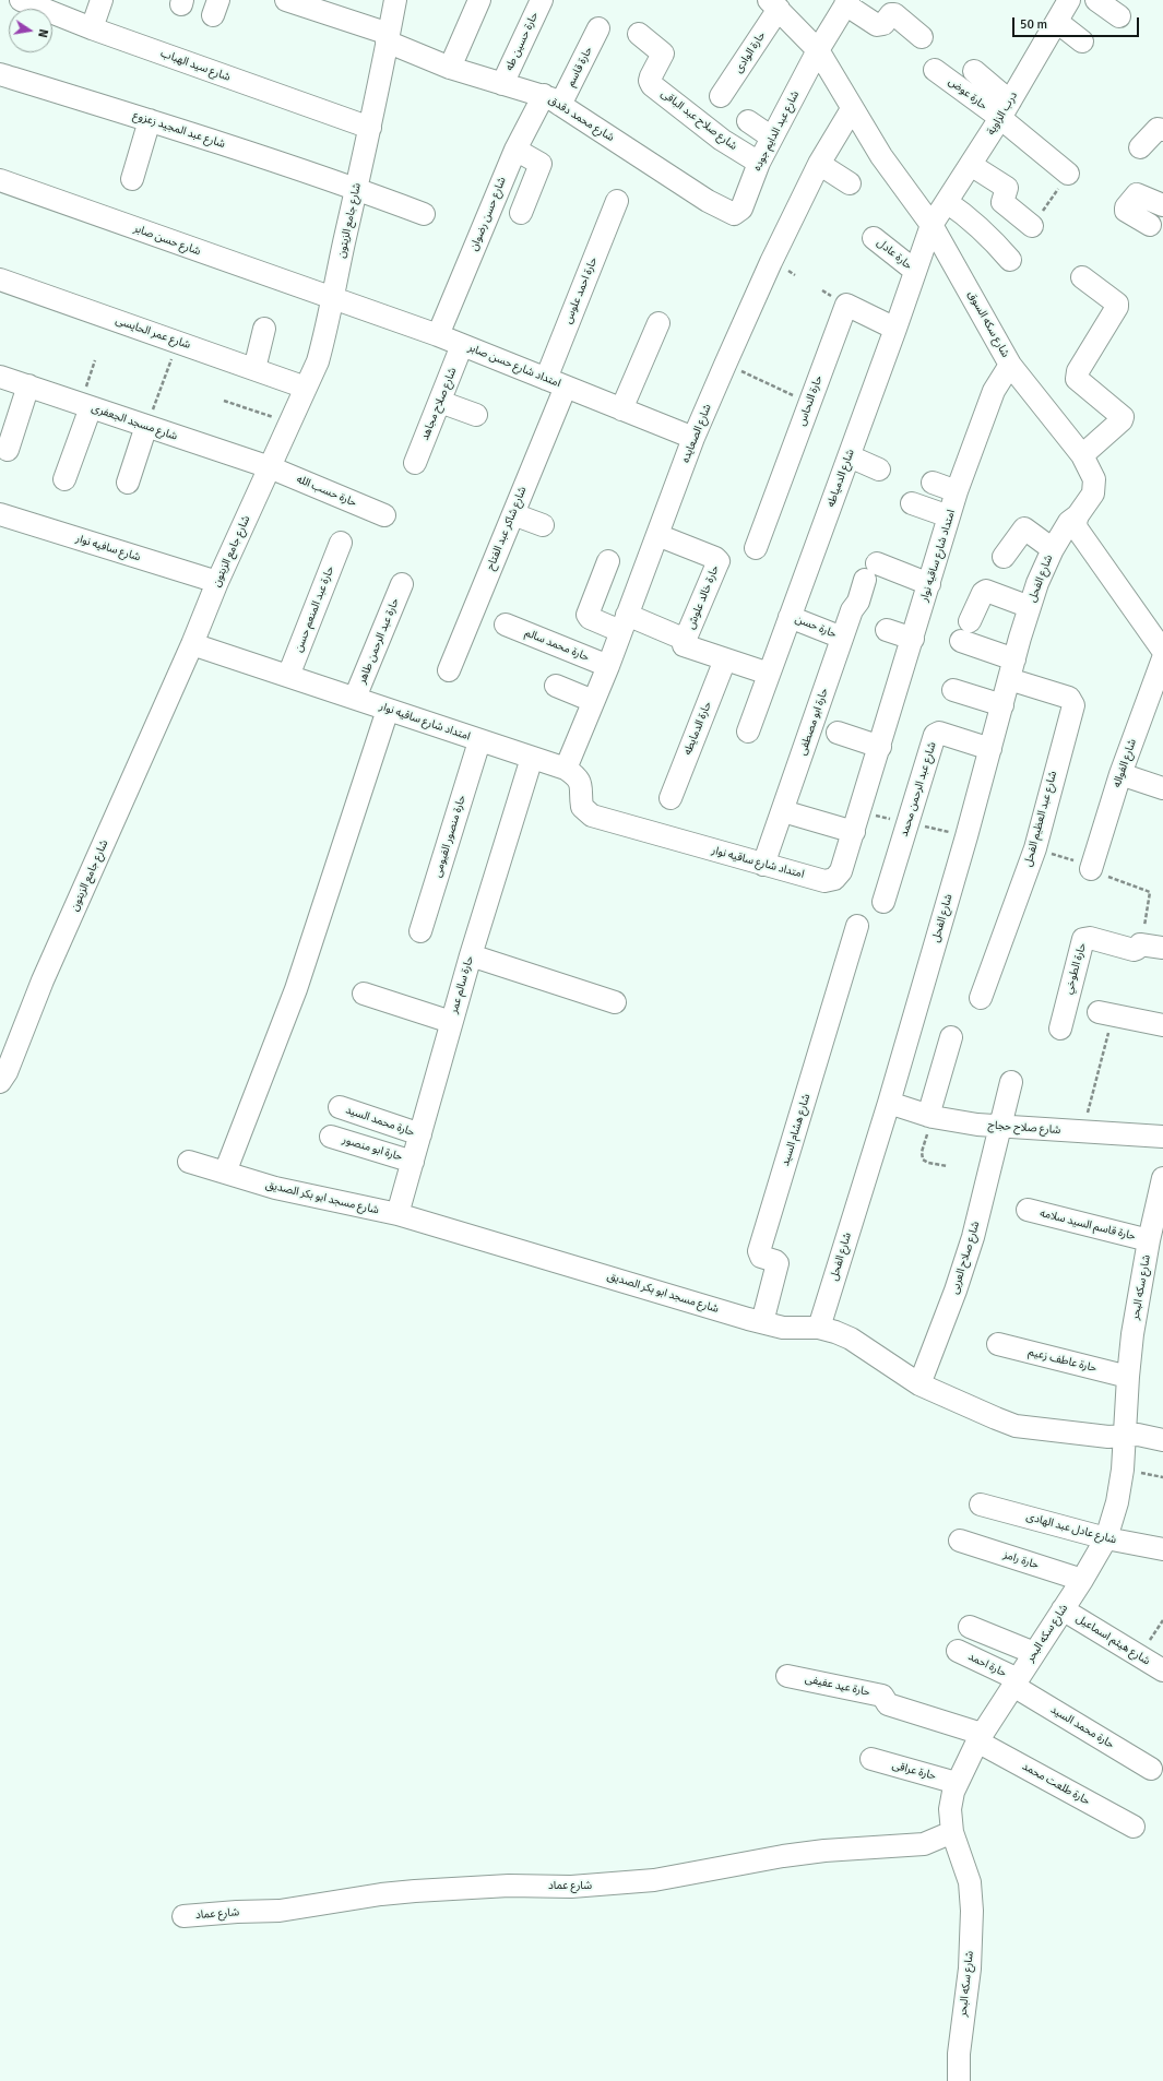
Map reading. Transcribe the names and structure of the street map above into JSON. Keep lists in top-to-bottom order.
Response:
{
  "streets": {
    "street": [
      "حارة حسين طه",
      "حارة الوادى",
      "شارع سيد الهباب",
      "حارة قاسم",
      "حارة عوض",
      "درب الزاوية",
      "شارع محمد دقدق",
      "شارع صلاح عبد الباقى",
      "شارع عبد المجيد زعزوع",
      "شارع عبد الدايم جوده",
      "شارع حسن رضوان",
      "شارع جامع الزيتون",
      "شارع حسن صابر",
      "حارة عادل",
      "حارة احمد علوس",
      "شارع سكه السوق",
      "شارع عمر الحايسى",
      "امتداد شارع حسن صابر",
      "حارة النحاس",
      "شارع صلاح مجاهد",
      "شارع مسجد الجعفرى",
      "شارع الصعايده",
      "شارع الدمياطه",
      "حارة حسب الله",
      "شارع شاكر عبد الفتاح",
      "شارع سافيه نوار",
      "امتداد شارع ساقيه نوار",
      "شارع الفحل",
      "حارة خالد علوش",
      "حارة عبد المنعم حسن",
      "حارة حسن",
      "حارة عبد الرحمن طاهر",
      "حارة محمد سالم",
      "حارة ابو مصطفى",
      "حارة الدمايطه",
      "شارع الفواله",
      "شارع عبد الرحمن محمد",
      "شارع عبد العظيم الفحل",
      "حارة منصور الفيومى",
      "حارة الطوخي",
      "حارة سالم عمر",
      "حارة محمد السيد",
      "شارع صلاح حجاج",
      "شارع هشام السيد",
      "حارة ابو منصور",
      "شارع مسجد ابو بكر الصديق",
      "حارة قاسم السيد سلامه",
      "شارع صلاح العربى",
      "شارع سكه البحر",
      "حارة عاطف زعيم",
      "شارع عادل عبد الهادى",
      "حارة رامز",
      "شارع هيثم اسماعيل",
      "حارة احمد",
      "حارة عيد عفيفى",
      "حارة عراقى",
      "حارة طلعت محمد",
      "شارع عماد"
    ]
  },
  "crossings": [
    ["حارة حسين طه", "شارع محمد دقدق"],
    ["حارة الوادى", "شارع سكه السوق"],
    ["شارع سيد الهباب", "شارع جامع الزيتون"],
    ["حارة قاسم", "شارع محمد دقدق"],
    ["حارة قاسم", "شارع حسن رضوان"],
    ["حارة عوض", "درب الزاوية"],
    ["درب الزاوية", "شارع سكه السوق"],
    ["درب الزاوية", "شارع الدمياطه"],
    ["شارع محمد دقدق", "شارع عبد الدايم جوده"],
    ["شارع محمد دقدق", "شارع حسن رضوان"],
    ["شارع محمد دقدق", "شارع جامع الزيتون"],
    ["شارع صلاح عبد الباقى", "شارع عبد الدايم جوده"],
    ["شارع عبد المجيد زعزوع", "شارع جامع الزيتون"],
    ["شارع عبد الدايم جوده", "شارع سكه السوق"],
    ["شارع حسن رضوان", "امتداد شارع حسن صابر"],
    ["شارع جامع الزيتون", "شارع حسن صابر"],
    ["شارع جامع الزيتون", "شارع عمر الحايسى"],
    ["شارع جامع الزيتون", "امتداد شارع حسن صابر"],
    ["شارع جامع الزيتون", "شارع مسجد الجعفرى"],
    ["شارع جامع الزيتون", "حارة حسب الله"],
    ["شارع جامع الزيتون", "شارع سافيه نوار"],
    ["شارع جامع الزيتون", "امتداد شارع ساقيه نوار"],
    ["شارع حسن صابر", "امتداد شارع حسن صابر"],
    ["حارة عادل", "شارع الدمياطه"],
    ["حارة احمد علوس", "امتداد شارع حسن صابر"],
    ["حارة احمد علوس", "شارع شاكر عبد الفتاح"],
    ["شارع سكه السوق", "شارع الصعايده"],
    ["شارع سكه السوق", "شارع الدمياطه"],
    ["شارع سكه السوق", "امتداد شارع ساقيه نوار"],
    ["شارع سكه السوق", "شارع الفحل"],
    ["امتداد شارع حسن صابر", "شارع صلاح مجاهد"],
    ["امتداد شارع حسن صابر", "شارع الصعايده"],
    ["امتداد شارع حسن صابر", "شارع شاكر عبد الفتاح"],
    ["حارة النحاس", "شارع الدمياطه"],
    ["شارع مسجد الجعفرى", "حارة حسب الله"],
    ["شارع الصعايده", "امتداد شارع ساقيه نوار"],
    ["شارع الصعايده", "حارة خالد علوش"],
    ["شارع الصعايده", "حارة محمد سالم"],
    ["شارع الدمياطه", "حارة حسن"],
    ["امتداد شارع ساقيه نوار", "حارة عبد المنعم حسن"],
    ["امتداد شارع ساقيه نوار", "حارة عبد الرحمن طاهر"],
    ["امتداد شارع ساقيه نوار", "حارة ابو مصطفى"],
    ["امتداد شارع ساقيه نوار", "حارة منصور الفيومى"],
    ["امتداد شارع ساقيه نوار", "حارة سالم عمر"],
    ["شارع الفحل", "شارع عبد الرحمن محمد"],
    ["شارع الفحل", "شارع عبد العظيم الفحل"],
    ["شارع الفحل", "شارع صلاح حجاج"],
    ["شارع الفحل", "شارع مسجد ابو بكر الصديق"],
    ["حارة حسن", "حارة ابو مصطفى"],
    ["حارة سالم عمر", "حارة محمد السيد"],
    ["حارة سالم عمر", "حارة ابو منصور"],
    ["حارة سالم عمر", "شارع مسجد ابو بكر الصديق"],
    ["حارة محمد السيد", "شارع سكه البحر"],
    ["حارة محمد السيد", "حارة احمد"],
    ["شارع صلاح حجاج", "شارع صلاح العربى"],
    ["شارع هشام السيد", "شارع مسجد ابو بكر الصديق"],
    ["شارع مسجد ابو بكر الصديق", "شارع صلاح العربى"],
    ["شارع مسجد ابو بكر الصديق", "شارع سكه البحر"],
    ["حارة قاسم السيد سلامه", "شارع سكه البحر"],
    ["شارع سكه البحر", "حارة عاطف زعيم"],
    ["شارع سكه البحر", "شارع عادل عبد الهادى"],
    ["شارع سكه البحر", "حارة رامز"],
    ["شارع سكه البحر", "شارع هيثم اسماعيل"],
    ["شارع سكه البحر", "حارة احمد"],
    ["شارع سكه البحر", "حارة عيد عفيفى"],
    ["شارع سكه البحر", "حارة عراقى"],
    ["شارع سكه البحر", "حارة طلعت محمد"],
    ["شارع سكه البحر", "شارع عماد"],
    ["حارة عيد عفيفى", "حارة طلعت محمد"]
  ],
  "scale_bar": "50 m",
  "north": "right"
}
